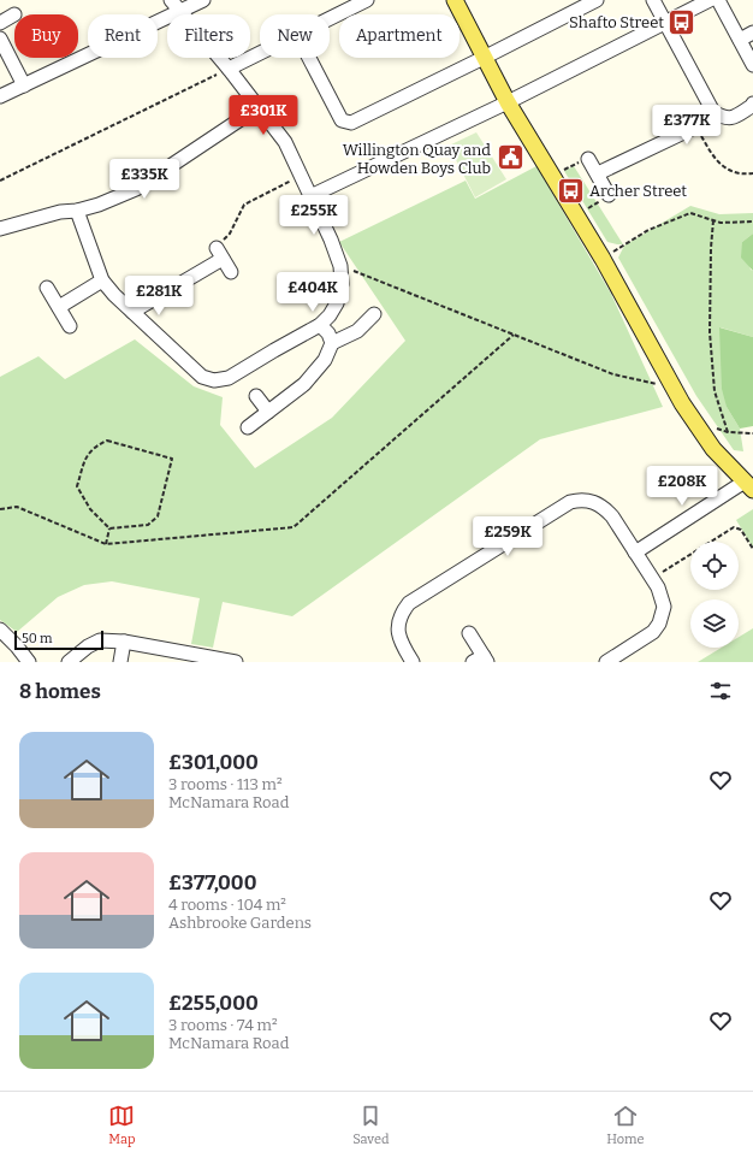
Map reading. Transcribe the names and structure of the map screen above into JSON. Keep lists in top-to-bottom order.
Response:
{
  "places": {
    "bus stop": ["Shafto Street", "Archer Street"],
    "public building": ["Willington Quay and Howden Boys Club"]
  },
  "scale_bar": "50 m",
  "page": {
    "chip": [
      "Buy",
      "Rent",
      "Filters",
      "New",
      "Apartment"
    ],
    "price": [
      "£301K",
      "£377K",
      "£335K",
      "£255K",
      "£404K",
      "£281K",
      "£208K",
      "£259K"
    ],
    "scale": "50 m",
    "heading": "8 homes",
    "list": [
      {
        "name": "£301,000",
        "note": "3 rooms · 113 m² · McNamara Road"
      },
      {
        "name": "£377,000",
        "note": "4 rooms · 104 m² · Ashbrooke Gardens"
      },
      {
        "name": "£255,000",
        "note": "3 rooms · 74 m² · McNamara Road"
      }
    ],
    "tabs": ["Map", "Saved", "Home"]
  }
}
